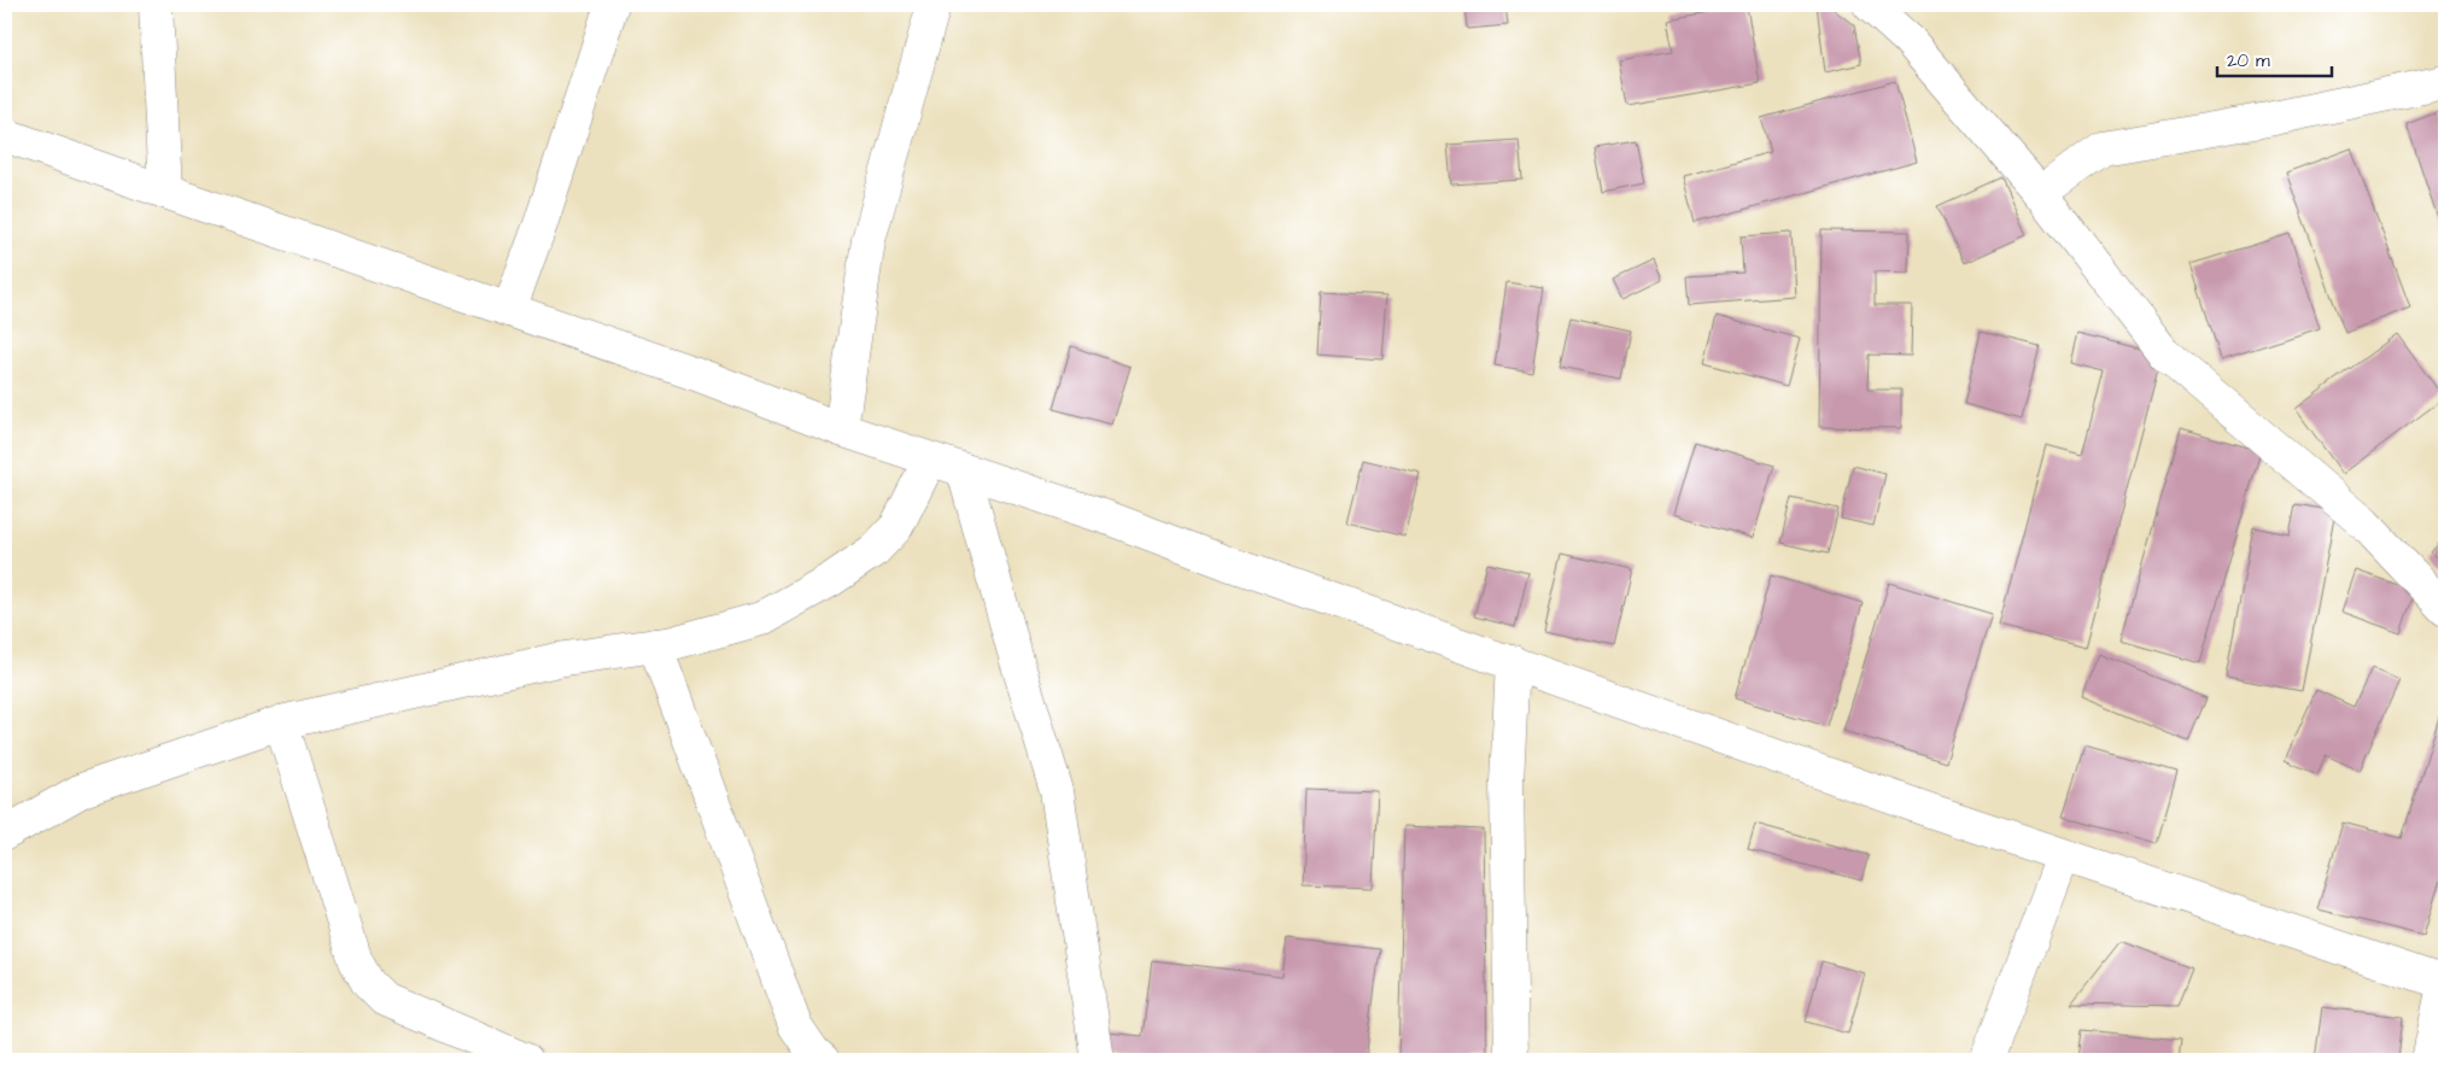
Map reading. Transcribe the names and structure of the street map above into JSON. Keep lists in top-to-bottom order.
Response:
{
  "scale_bar": "20 m"
}
